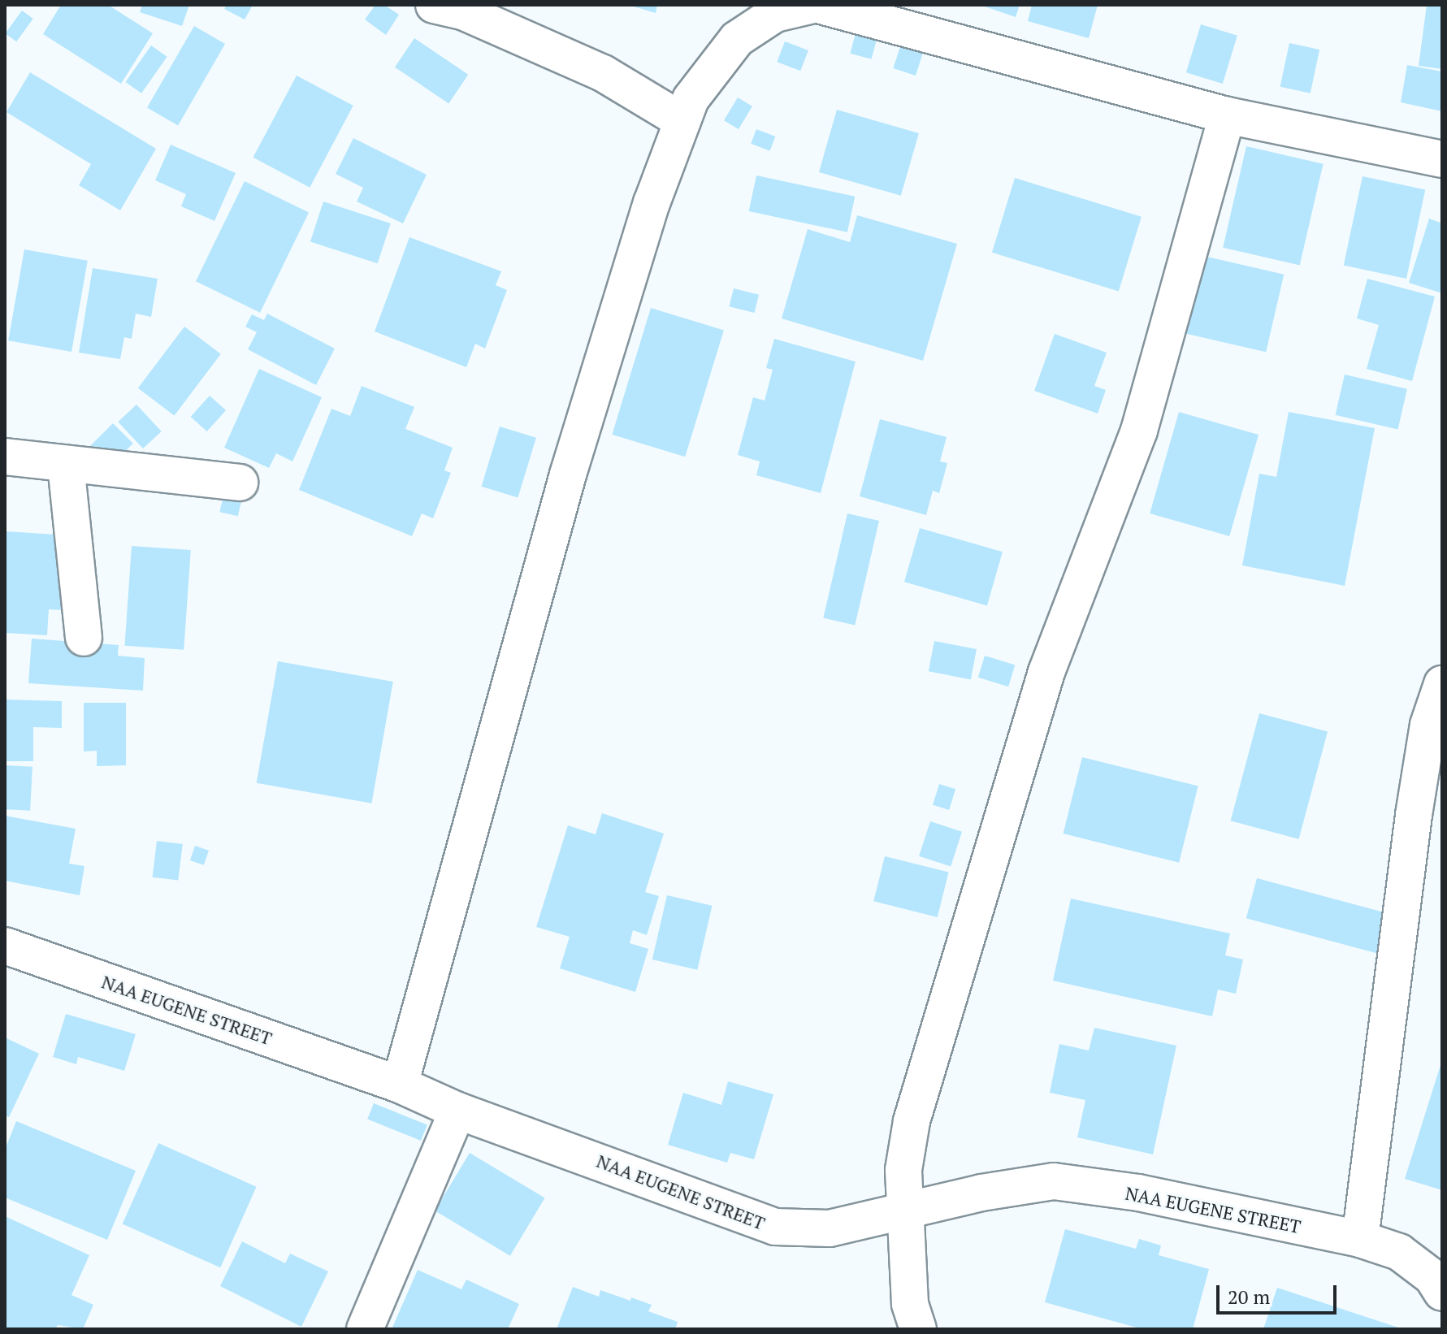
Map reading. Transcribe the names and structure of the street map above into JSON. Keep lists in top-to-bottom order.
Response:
{
  "streets": {
    "street": ["NAA EUGENE STREET"]
  },
  "scale_bar": "20 m"
}
